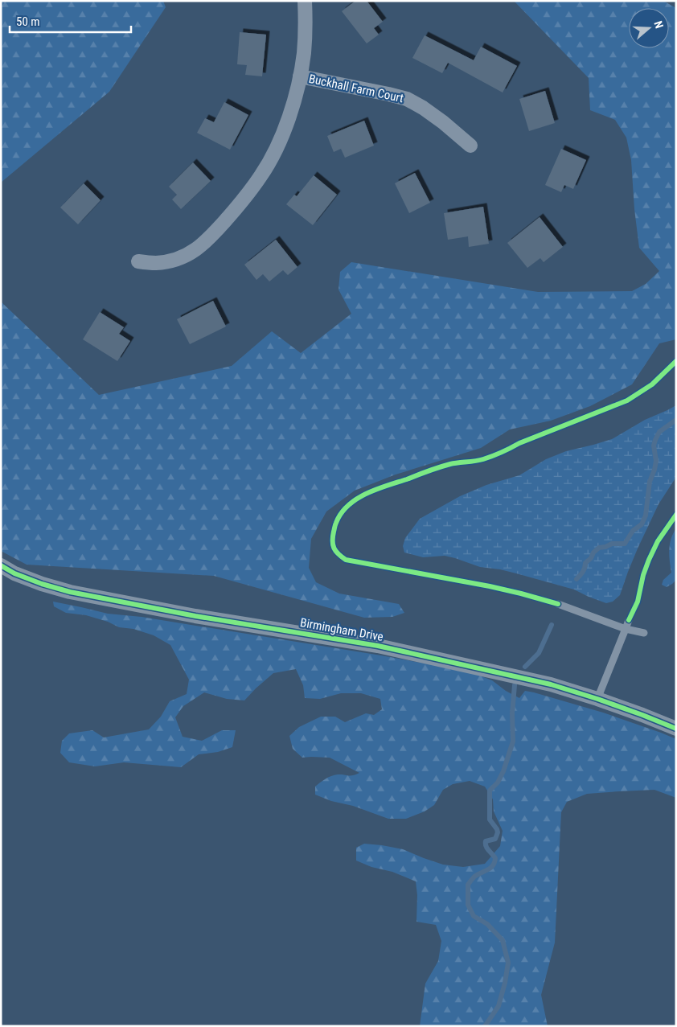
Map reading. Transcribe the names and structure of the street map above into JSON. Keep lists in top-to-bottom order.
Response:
{
  "streets": {
    "street": ["Buckhall Farm Court", "Birmingham Drive"]
  },
  "scale_bar": "50 m",
  "north": "right"
}
